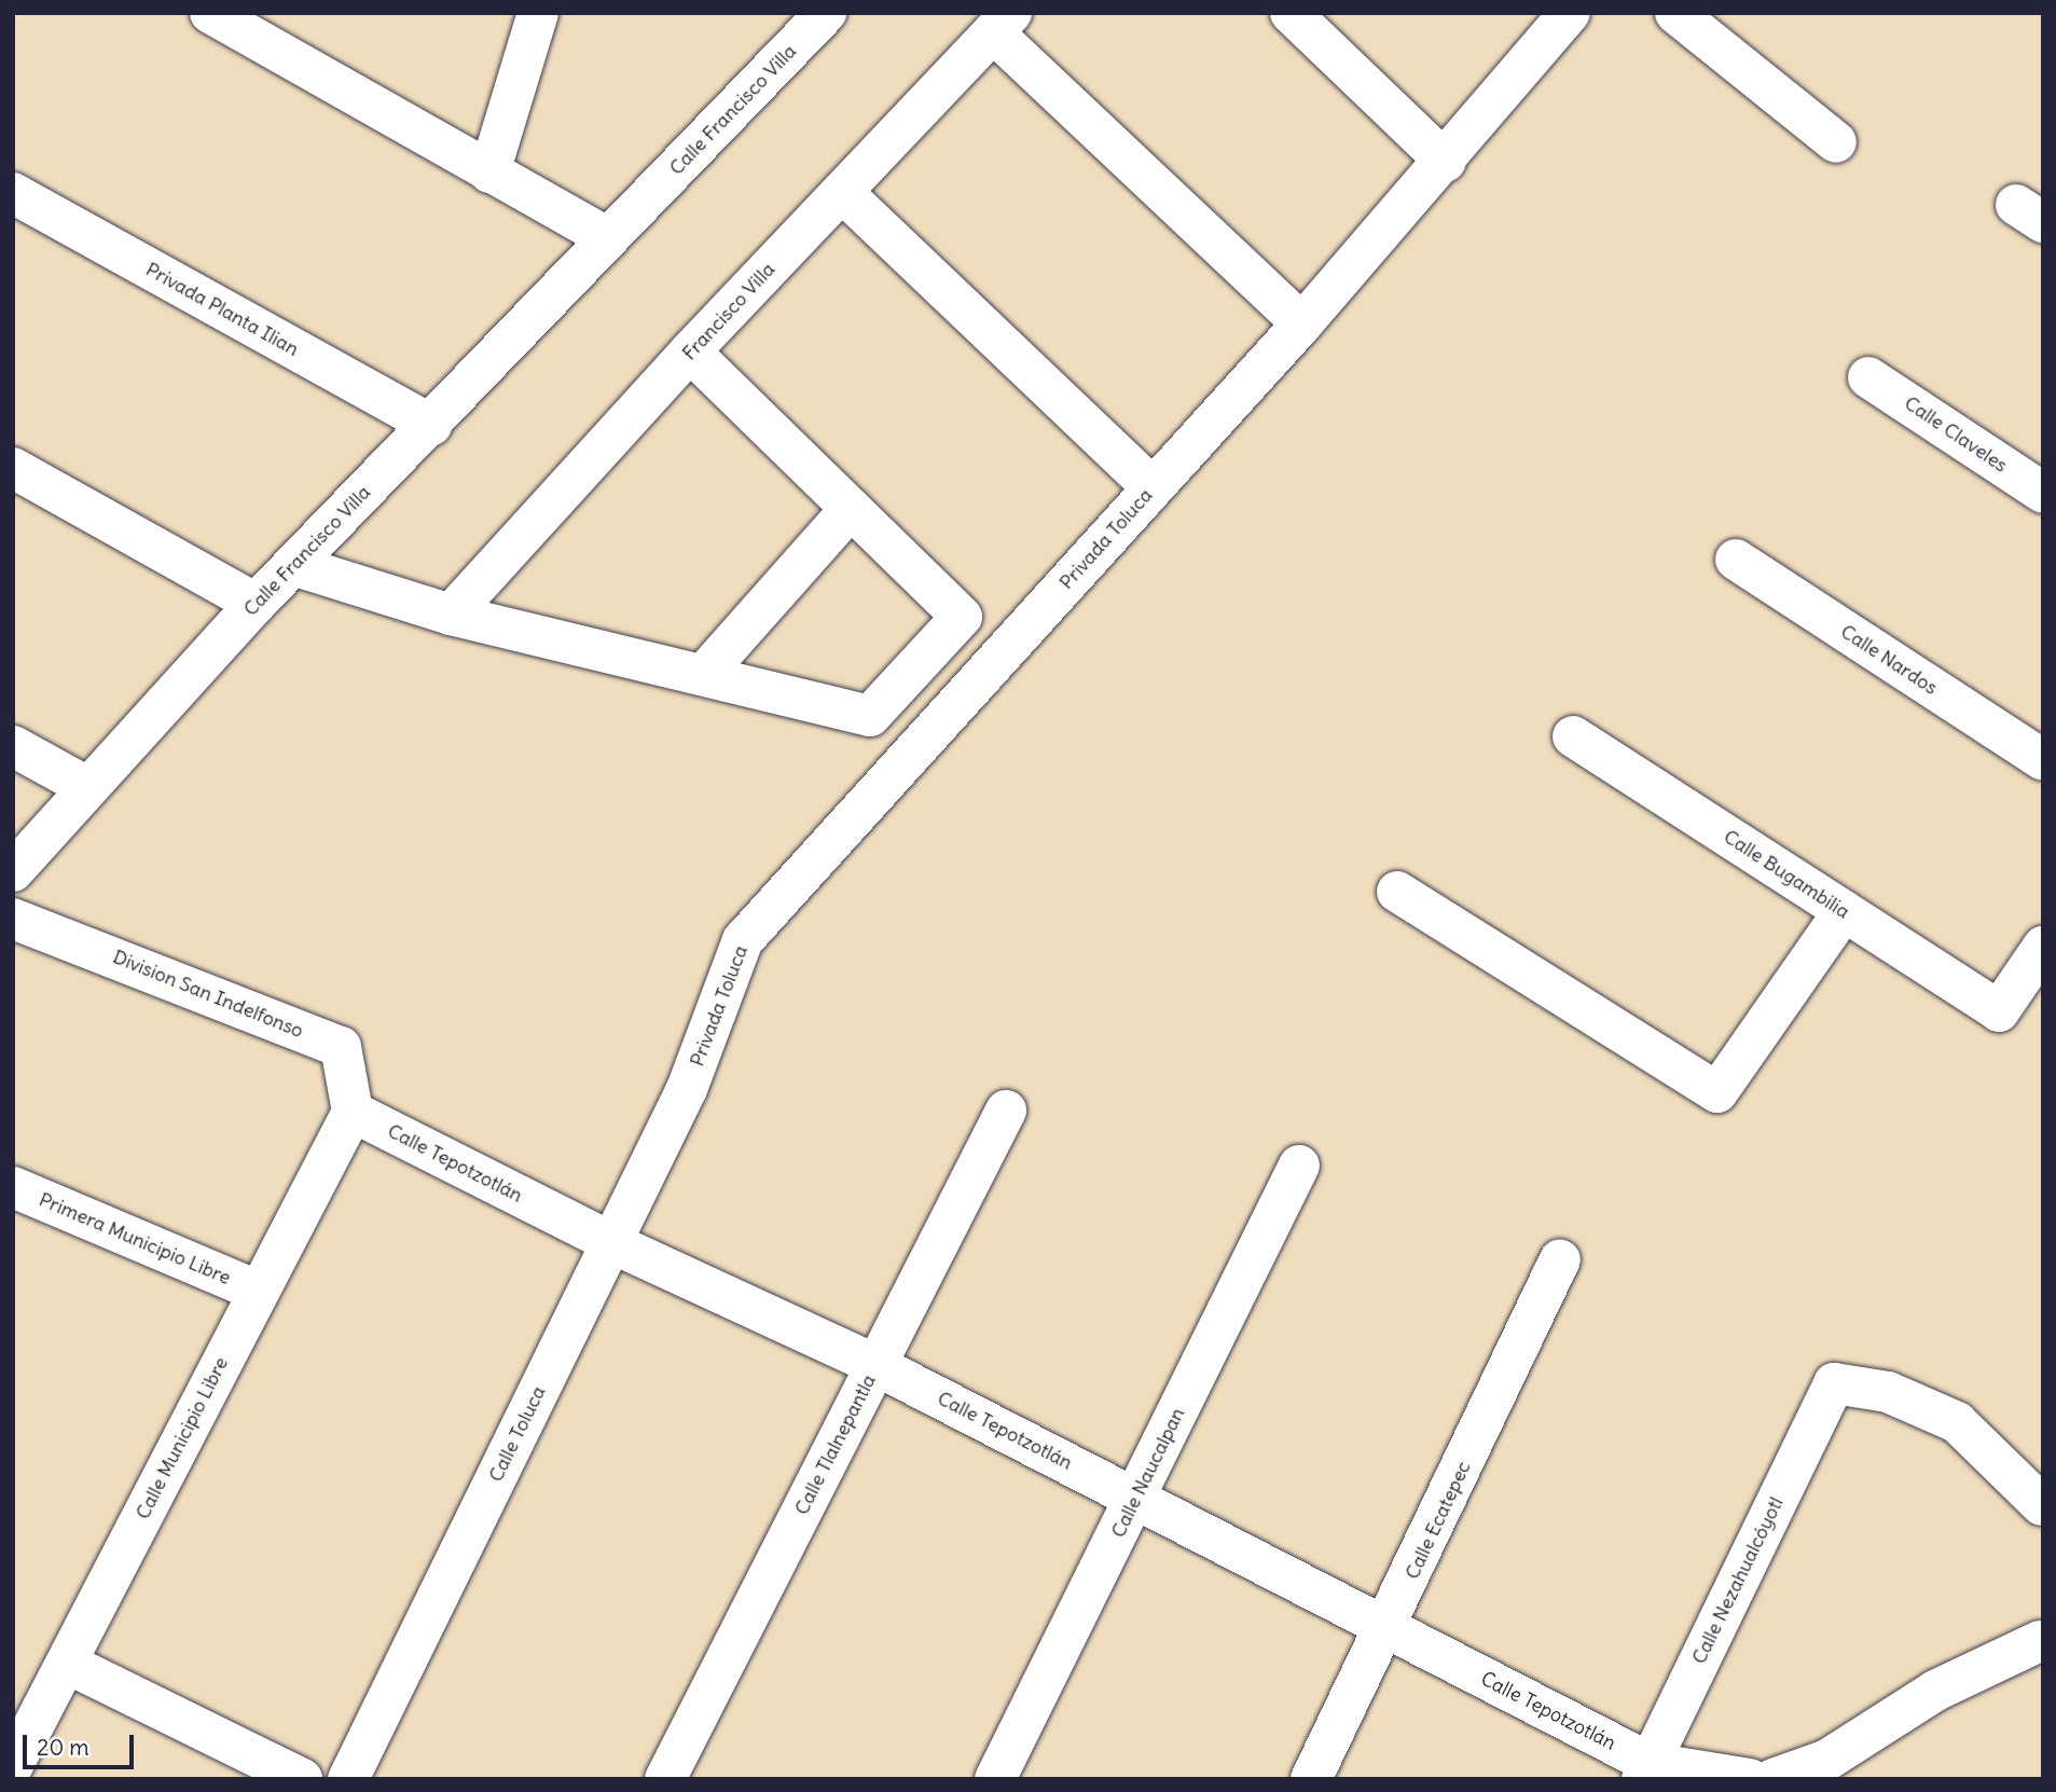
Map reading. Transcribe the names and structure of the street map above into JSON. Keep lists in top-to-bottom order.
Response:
{
  "streets": {
    "street": [
      "Calle Francisco Villa",
      "Privada Planta Ilian",
      "Francisco Villa",
      "Calle Claveles",
      "Privada Toluca",
      "Calle Nardos",
      "Calle Bugambilia",
      "Division San Indelfonso",
      "Calle Tepotzotlán",
      "Primera Municipio Libre",
      "Calle Toluca",
      "Calle Municipio Libre",
      "Calle Tlalnepantla",
      "Calle Naucalpan",
      "Calle Ecatepec",
      "Calle Nezahualcóyotl"
    ]
  },
  "crossings": [
    ["Calle Francisco Villa", "Privada Planta Ilian"],
    ["Privada Toluca", "Calle Toluca"],
    ["Division San Indelfonso", "Calle Tepotzotlán"],
    ["Division San Indelfonso", "Calle Municipio Libre"],
    ["Calle Tepotzotlán", "Calle Toluca"],
    ["Calle Tepotzotlán", "Calle Municipio Libre"],
    ["Calle Tepotzotlán", "Calle Tlalnepantla"],
    ["Calle Tepotzotlán", "Calle Naucalpan"],
    ["Calle Tepotzotlán", "Calle Ecatepec"],
    ["Calle Tepotzotlán", "Calle Nezahualcóyotl"],
    ["Primera Municipio Libre", "Calle Municipio Libre"]
  ],
  "scale_bar": "20 m"
}
